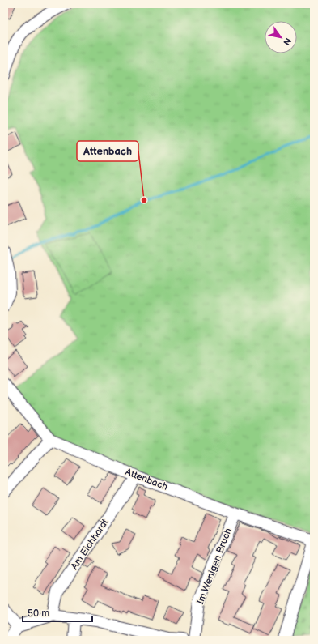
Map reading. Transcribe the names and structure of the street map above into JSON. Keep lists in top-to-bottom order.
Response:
{
  "streets": {
    "street": ["Attenbach", "Am Eichhardt", "Im Wenigen Bruch"]
  },
  "crossings": [
    ["Attenbach", "Am Eichhardt"],
    ["Attenbach", "Im Wenigen Bruch"]
  ],
  "places": ["Attenbach"],
  "scale_bar": "50 m",
  "north": "bottom right"
}
